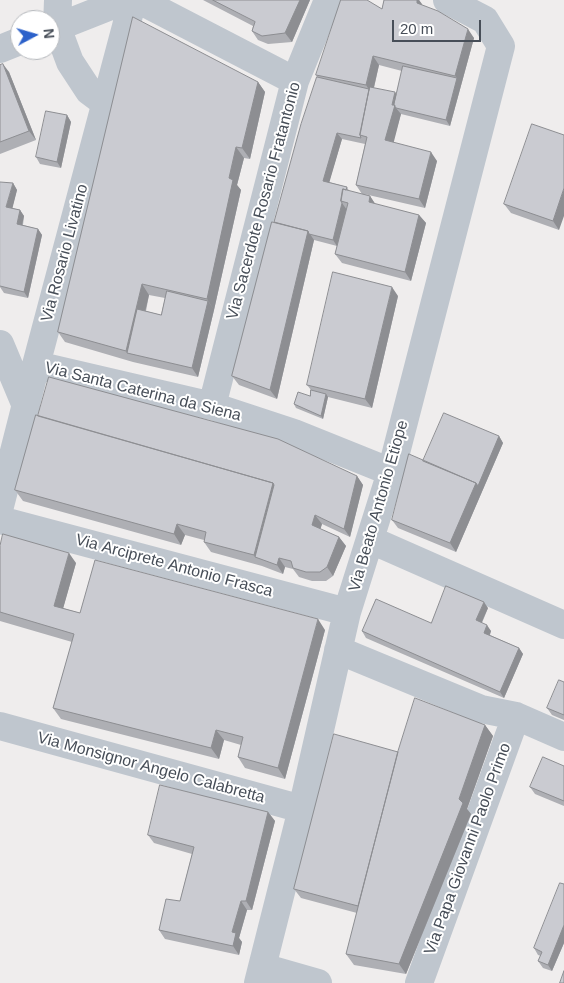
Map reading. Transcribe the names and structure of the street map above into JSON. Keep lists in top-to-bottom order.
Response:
{
  "streets": {
    "street": [
      "Via Sacerdote Rosario Fratantonio",
      "Via Rosario Livatino",
      "Via Santa Caterina da Siena",
      "Via Beato Antonio Etiope",
      "Via Arciprete Antonio Frasca",
      "Via Monsignor Angelo Calabretta",
      "Via Papa Giovanni Paolo Primo"
    ]
  },
  "crossings": [
    ["Via Sacerdote Rosario Fratantonio", "Via Santa Caterina da Siena"],
    ["Via Rosario Livatino", "Via Santa Caterina da Siena"],
    ["Via Santa Caterina da Siena", "Via Beato Antonio Etiope"],
    ["Via Beato Antonio Etiope", "Via Arciprete Antonio Frasca"],
    ["Via Beato Antonio Etiope", "Via Monsignor Angelo Calabretta"]
  ],
  "scale_bar": "20 m",
  "north": "right"
}
